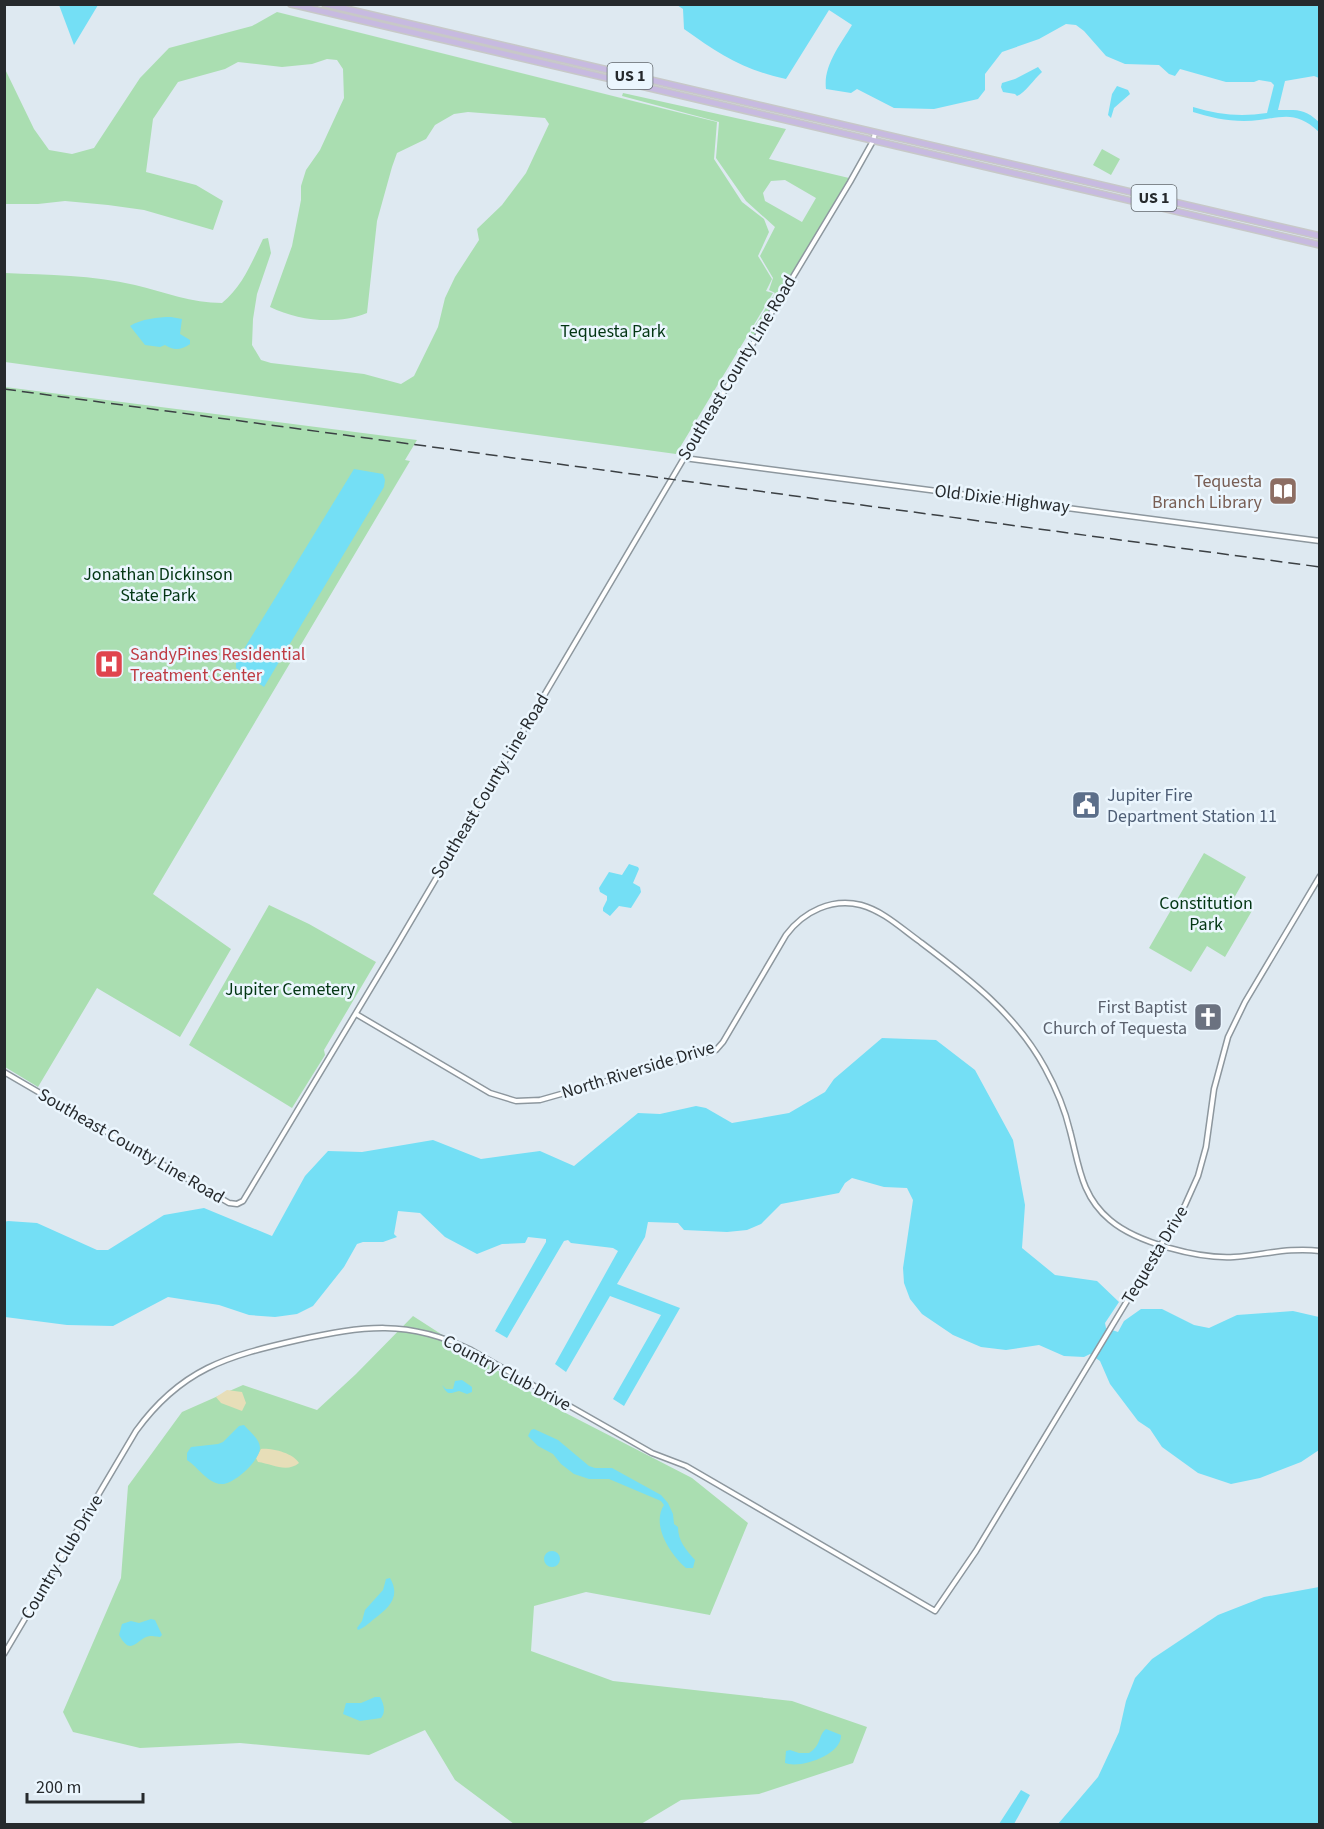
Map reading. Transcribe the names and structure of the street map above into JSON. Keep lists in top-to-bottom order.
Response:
{
  "streets": {
    "main road": ["US 1"],
    "street": [
      "Southeast County Line Road",
      "Old Dixie Highway",
      "North Riverside Drive",
      "Tequesta Drive",
      "Country Club Drive"
    ]
  },
  "crossings": [
    ["US 1", "Southeast County Line Road"],
    ["Southeast County Line Road", "Old Dixie Highway"],
    ["Southeast County Line Road", "North Riverside Drive"],
    ["North Riverside Drive", "Tequesta Drive"],
    ["Tequesta Drive", "Country Club Drive"]
  ],
  "parks": [
    "Tequesta Park",
    "Jonathan Dickinson State Park",
    "Constitution Park",
    "Jupiter Cemetery"
  ],
  "places": {
    "library": ["Tequesta Branch Library"],
    "hospital": ["SandyPines Residential Treatment Center"],
    "public building": ["Jupiter Fire Department Station 11"],
    "church": ["First Baptist Church of Tequesta"]
  },
  "scale_bar": "200 m"
}
